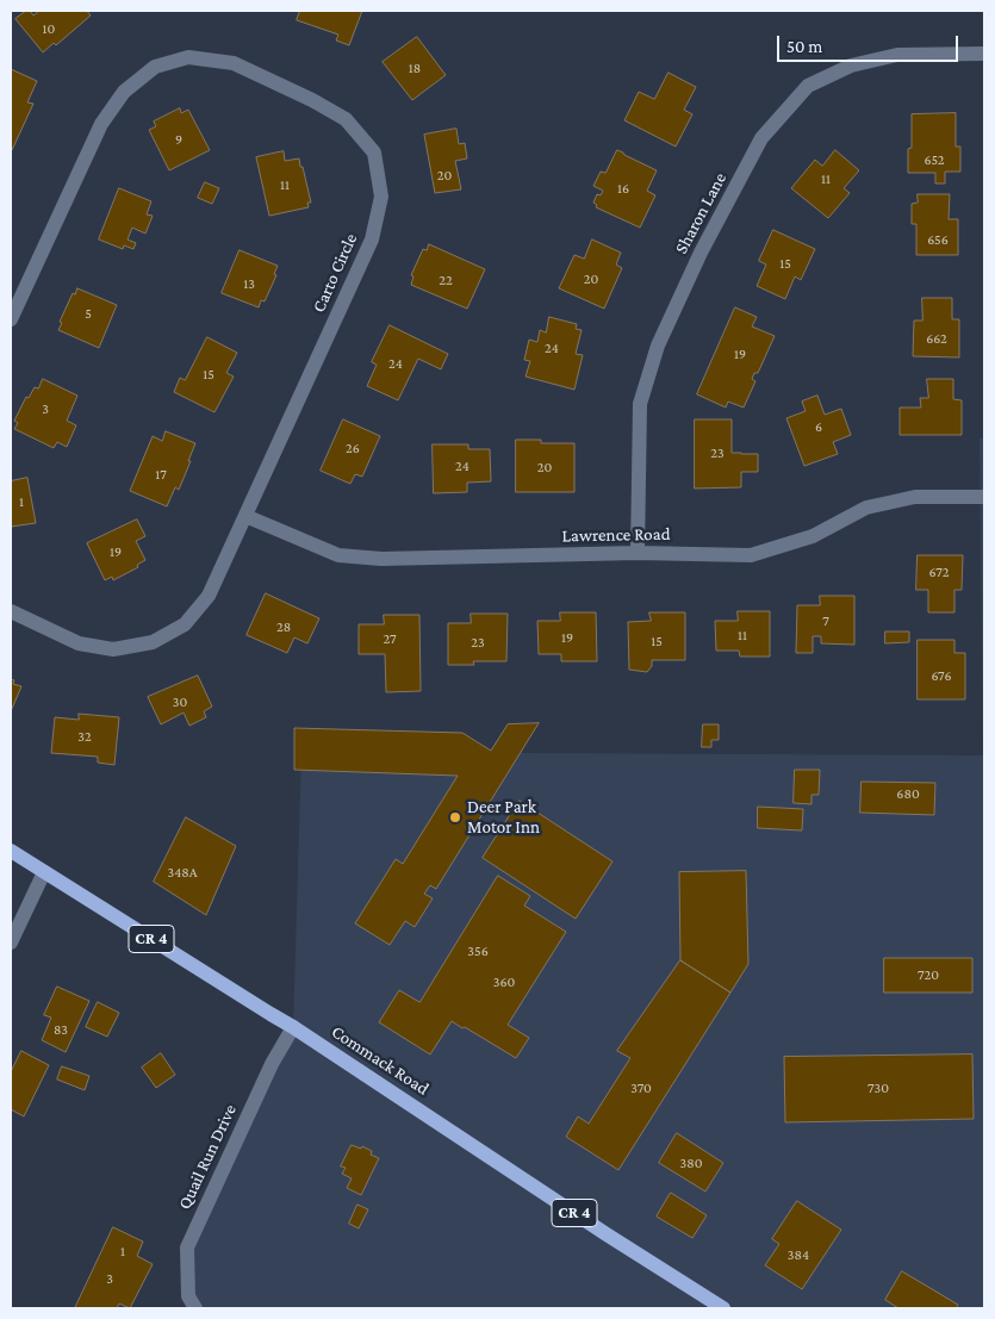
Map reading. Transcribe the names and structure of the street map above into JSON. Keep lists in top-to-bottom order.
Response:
{
  "streets": {
    "main road": ["CR 4", "Commack Road"],
    "street": [
      "Sharon Lane",
      "Carto Circle",
      "Lawrence Road",
      "Quail Run Drive"
    ]
  },
  "crossings": [
    ["Sharon Lane", "Lawrence Road"],
    ["Carto Circle", "Lawrence Road"],
    ["Commack Road", "Quail Run Drive"]
  ],
  "places": ["Deer Park Motor Inn"],
  "house_numbers": [
    "10",
    "18",
    "9",
    "652",
    "20",
    "11",
    "11",
    "16",
    "656",
    "15",
    "20",
    "22",
    "13",
    "5",
    "662",
    "24",
    "19",
    "24",
    "15",
    "3",
    "6",
    "26",
    "23",
    "24",
    "20",
    "17",
    "1",
    "19",
    "672",
    "7",
    "28",
    "11",
    "19",
    "27",
    "15",
    "23",
    "676",
    "30",
    "32",
    "680",
    "348A",
    "356",
    "720",
    "360",
    "83",
    "370",
    "730",
    "380",
    "1",
    "384",
    "3"
  ],
  "scale_bar": "50 m"
}
